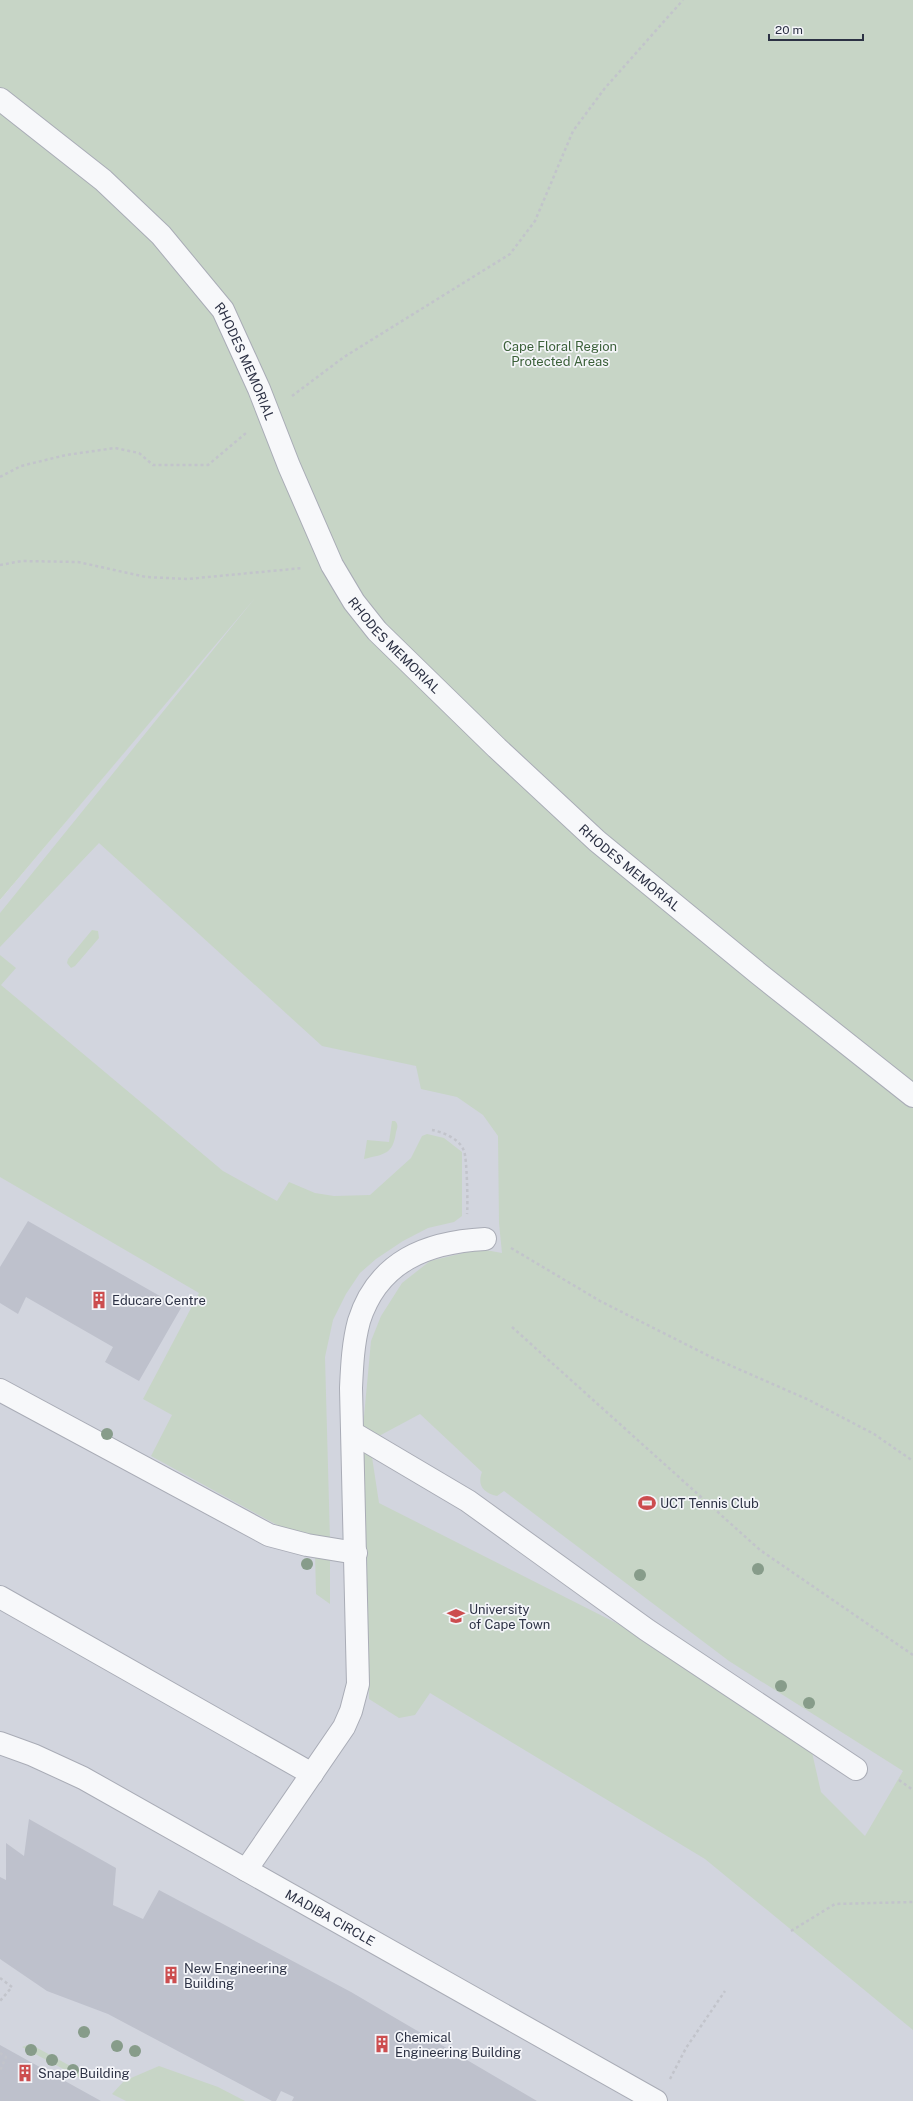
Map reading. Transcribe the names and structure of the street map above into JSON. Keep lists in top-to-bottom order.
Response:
{
  "streets": {
    "street": ["RHODES MEMORIAL", "MADIBA CIRCLE"]
  },
  "parks": ["Cape Floral Region Protected Areas"],
  "places": {
    "building": [
      "Educare Centre",
      "New Engineering Building",
      "Chemical Engineering Building",
      "Snape Building"
    ],
    "sports": ["UCT Tennis Club"],
    "school or university": ["University of Cape Town"]
  },
  "scale_bar": "20 m"
}
